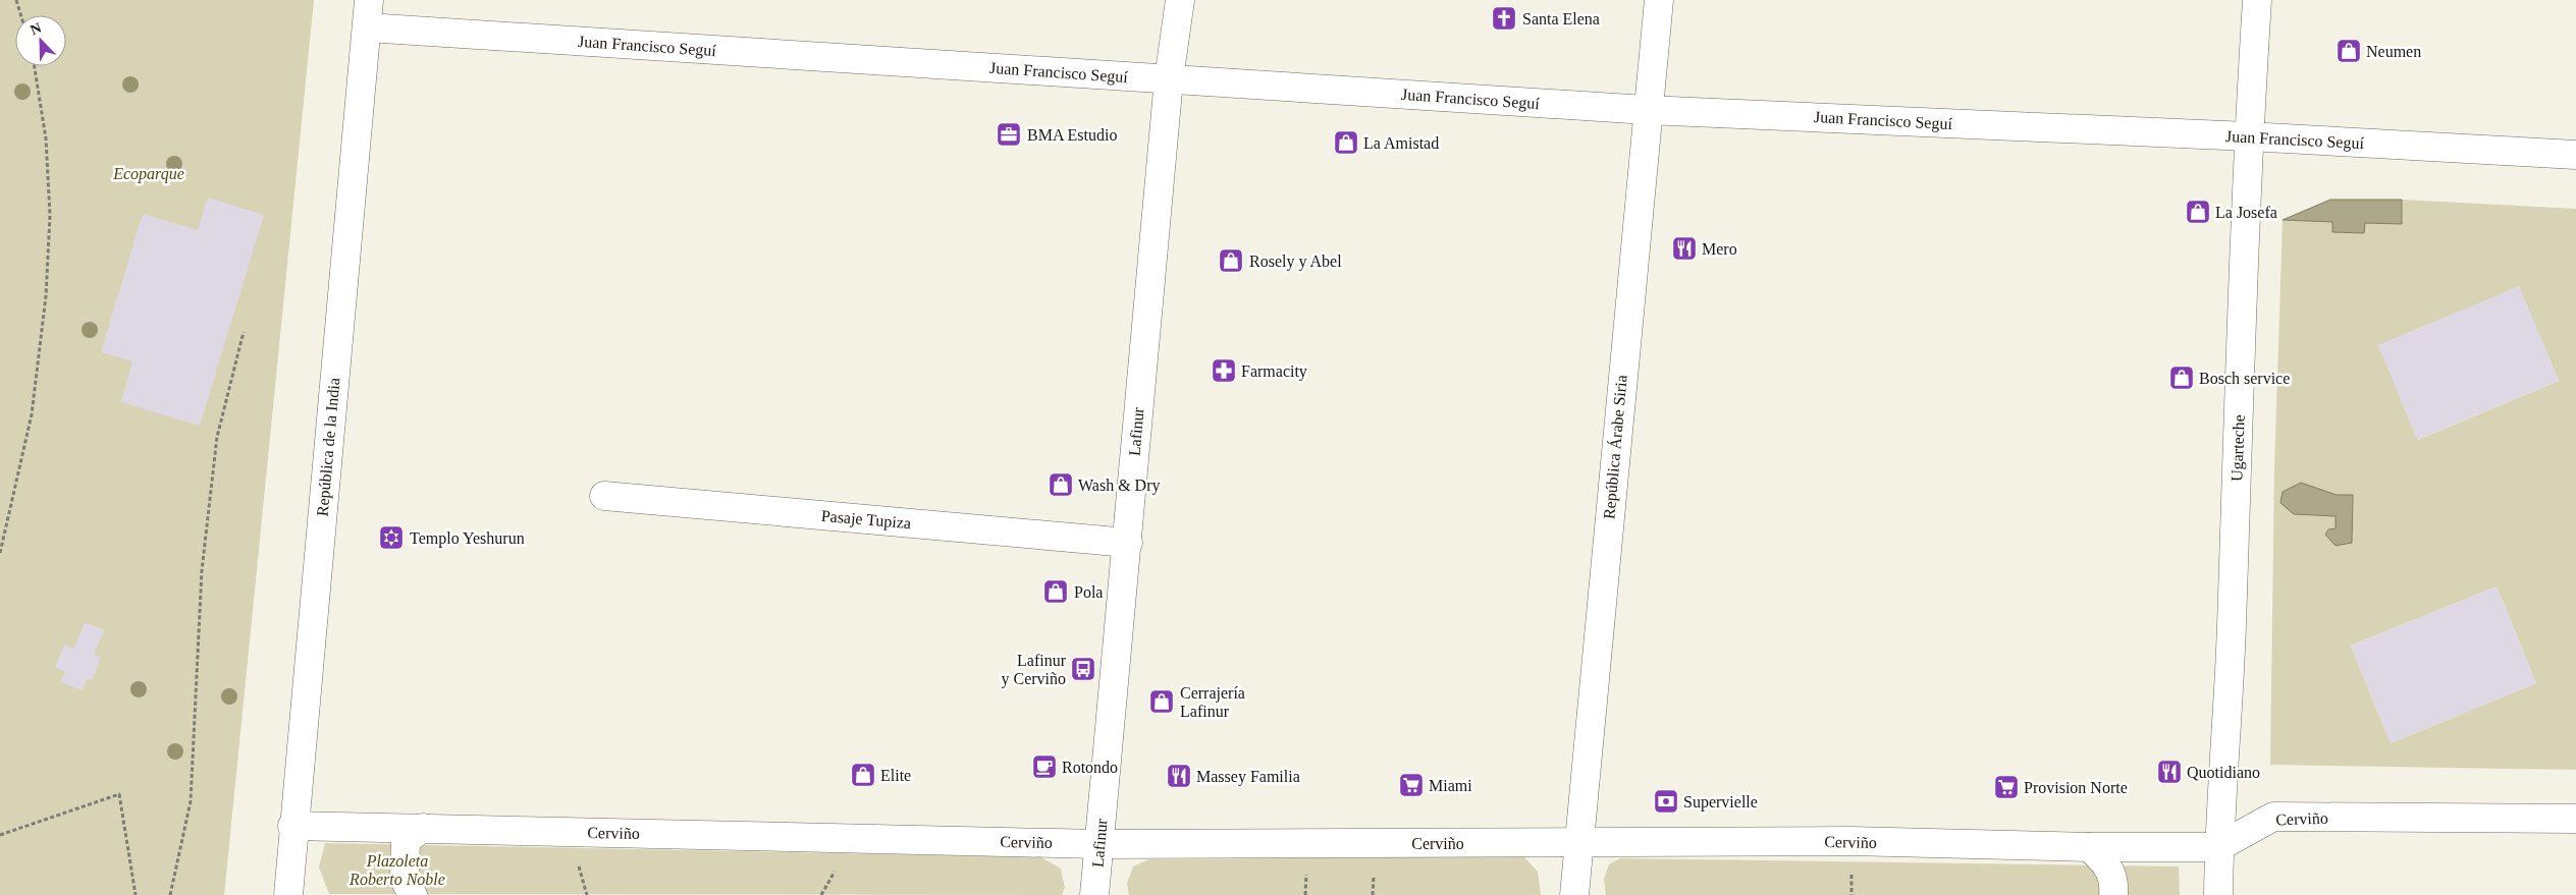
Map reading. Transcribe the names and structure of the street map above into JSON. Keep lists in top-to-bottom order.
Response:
{
  "streets": {
    "street": [
      "Juan Francisco Seguí",
      "Lafinur",
      "República de la India",
      "República Árabe Siria",
      "Ugarteche",
      "Pasaje Tupiza",
      "Cerviño"
    ]
  },
  "crossings": [
    ["Juan Francisco Seguí", "Lafinur"],
    ["Juan Francisco Seguí", "República de la India"],
    ["Juan Francisco Seguí", "República Árabe Siria"],
    ["Juan Francisco Seguí", "Ugarteche"],
    ["Lafinur", "Pasaje Tupiza"],
    ["Lafinur", "Cerviño"],
    ["República de la India", "Cerviño"],
    ["República Árabe Siria", "Cerviño"],
    ["Ugarteche", "Cerviño"]
  ],
  "parks": ["Ecoparque", "Plazoleta Roberto Noble"],
  "places": {
    "church": ["Santa Elena"],
    "shop": [
      "Neumen",
      "La Amistad",
      "La Josefa",
      "Rosely y Abel",
      "Bosch service",
      "Wash & Dry",
      "Pola",
      "Cerrajería Lafinur",
      "Elite"
    ],
    "office": ["BMA Estudio"],
    "restaurant": ["Mero", "Quotidiano", "Massey Familia"],
    "pharmacy": ["Farmacity"],
    "synagogue": ["Templo Yeshurun"],
    "bus stop": ["Lafinur y Cerviño"],
    "cafe": ["Rotondo"],
    "supermarket": ["Miami", "Provision Norte"],
    "bank": ["Supervielle"]
  },
  "north": "top left"
}
